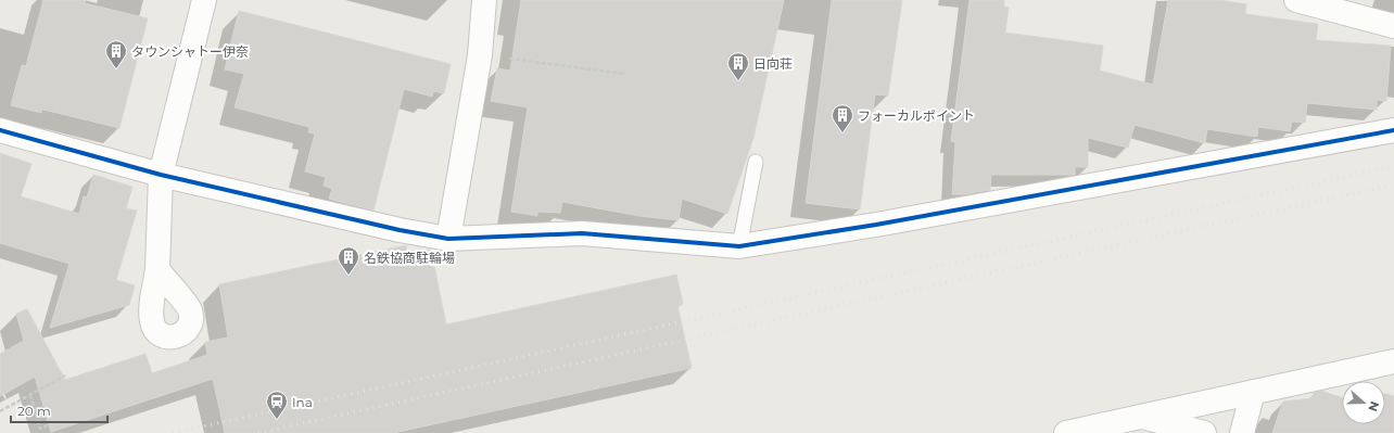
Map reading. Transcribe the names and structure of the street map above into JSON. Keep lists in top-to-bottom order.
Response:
{
  "places": {
    "building": [
      "タウンシャトー伊奈",
      "日向荘",
      "フォーカルポイント",
      "名鉄協商駐輪場"
    ],
    "station": ["Ina"]
  },
  "scale_bar": "20 m",
  "north": "right"
}
